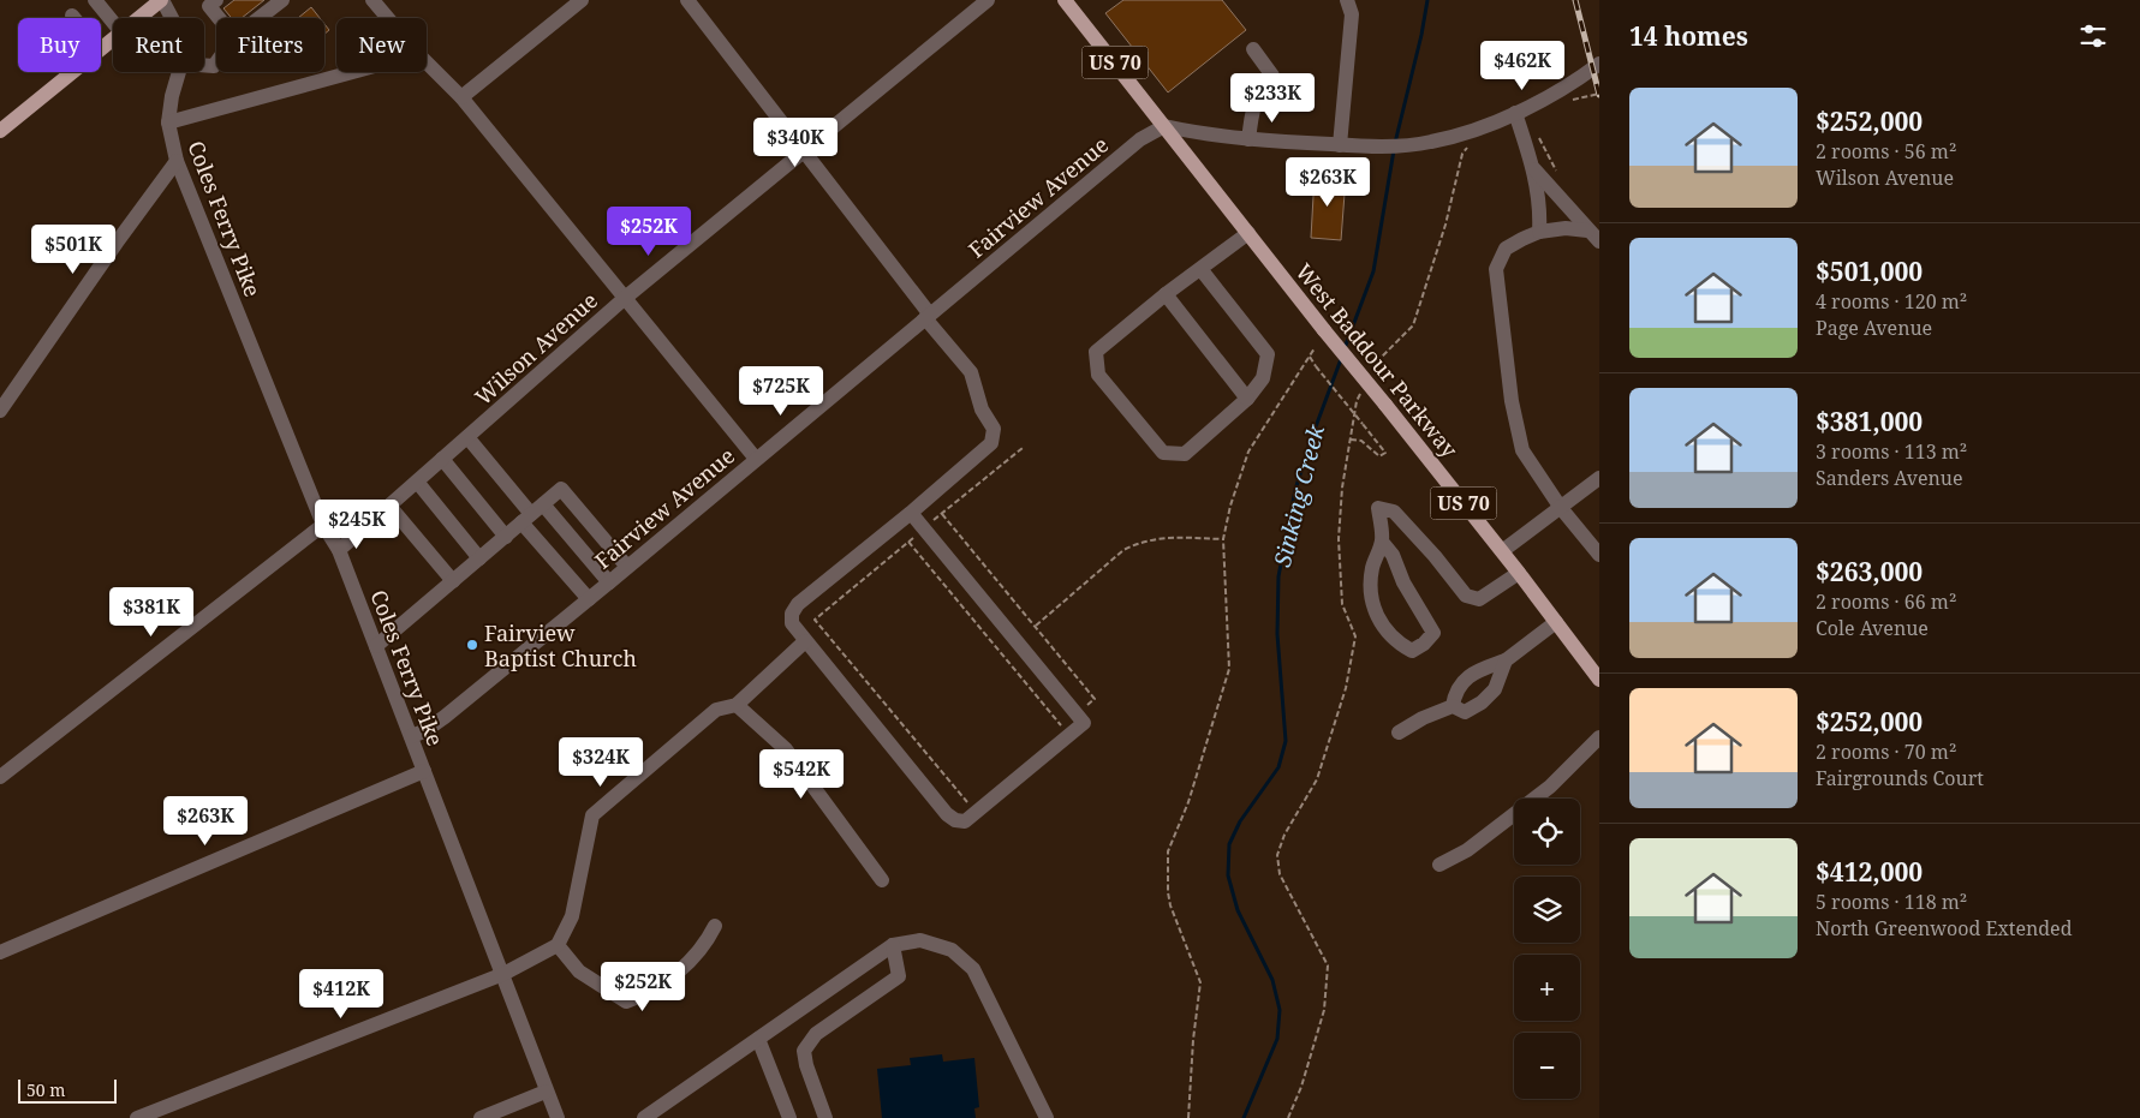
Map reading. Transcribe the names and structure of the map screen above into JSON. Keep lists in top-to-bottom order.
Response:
{
  "streets": {
    "main road": ["US 70", "West Baddour Parkway"],
    "street": ["Fairview Avenue", "Coles Ferry Pike", "Wilson Avenue"]
  },
  "crossings": [
    ["US 70", "Fairview Avenue"],
    ["US 70", "West Baddour Parkway"],
    ["Fairview Avenue", "Coles Ferry Pike"],
    ["Fairview Avenue", "West Baddour Parkway"],
    ["Coles Ferry Pike", "Wilson Avenue"]
  ],
  "water": ["Sinking Creek"],
  "places": ["Fairview Baptist Church"],
  "scale_bar": "50 m",
  "page": {
    "heading": "14 homes",
    "chip": [
      "Buy",
      "Rent",
      "Filters",
      "New"
    ],
    "price": [
      "$462K",
      "$233K",
      "$340K",
      "$263K",
      "$252K",
      "$501K",
      "$725K",
      "$245K",
      "$381K",
      "$324K",
      "$542K",
      "$263K",
      "$252K",
      "$412K"
    ],
    "list": [
      {
        "name": "$252,000",
        "note": "2 rooms · 56 m² · Wilson Avenue"
      },
      {
        "name": "$501,000",
        "note": "4 rooms · 120 m² · Page Avenue"
      },
      {
        "name": "$381,000",
        "note": "3 rooms · 113 m² · Sanders Avenue"
      },
      {
        "name": "$263,000",
        "note": "2 rooms · 66 m² · Cole Avenue"
      },
      {
        "name": "$252,000",
        "note": "2 rooms · 70 m² · Fairgrounds Court"
      },
      {
        "name": "$412,000",
        "note": "5 rooms · 118 m² · North Greenwood Extended"
      }
    ],
    "map_buttons": ["+", "−"],
    "scale": "50 m"
  }
}
